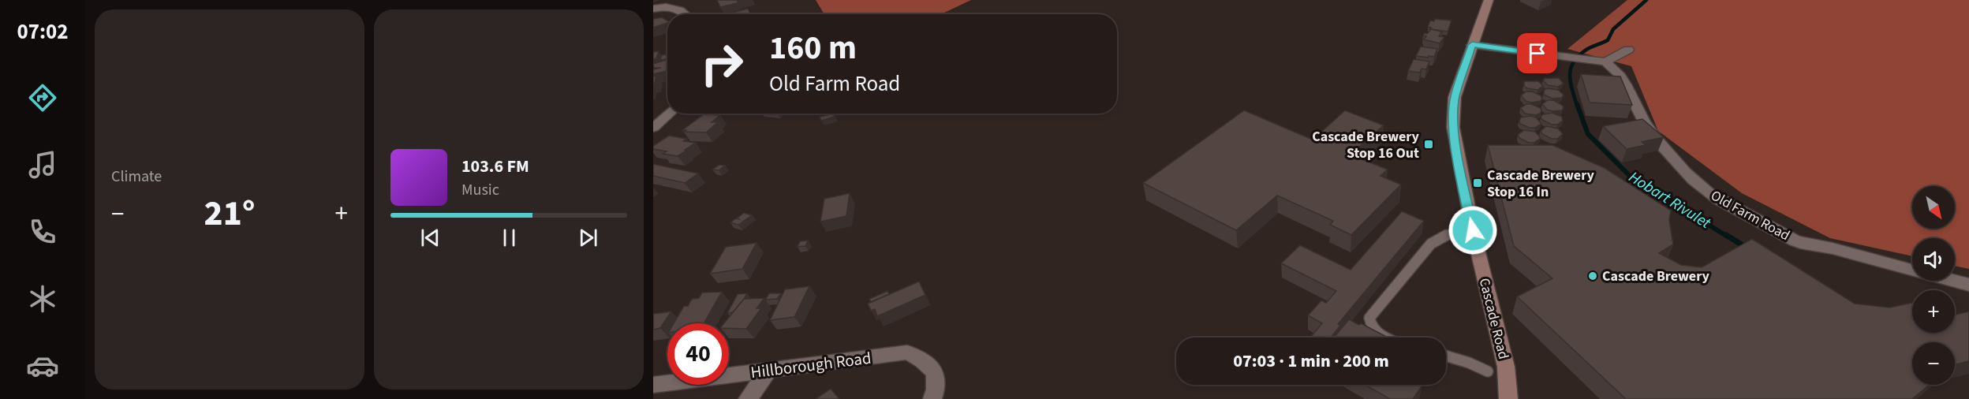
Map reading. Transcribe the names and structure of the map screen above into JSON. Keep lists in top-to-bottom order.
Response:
{
  "streets": {
    "street": ["Old Farm Road", "Cascade Road", "Hillborough Road"]
  },
  "water": ["Hobart Rivulet"],
  "places": {
    "transit": ["Cascade Brewery Stop 16 Out", "Cascade Brewery Stop 16 In"],
    "other": ["Cascade Brewery"]
  },
  "north": "bottom right",
  "page": {
    "tabs": "07:02",
    "tile": "Climate",
    "turn": ["160 m", "Old Farm Road"],
    "song": ["103.6 FM", "Music"],
    "map_buttons": ["+", "−"],
    "heat": ["−", "21°", "+"],
    "limit": "40",
    "trip": "07:03 · 1 min · 200 m"
  }
}
